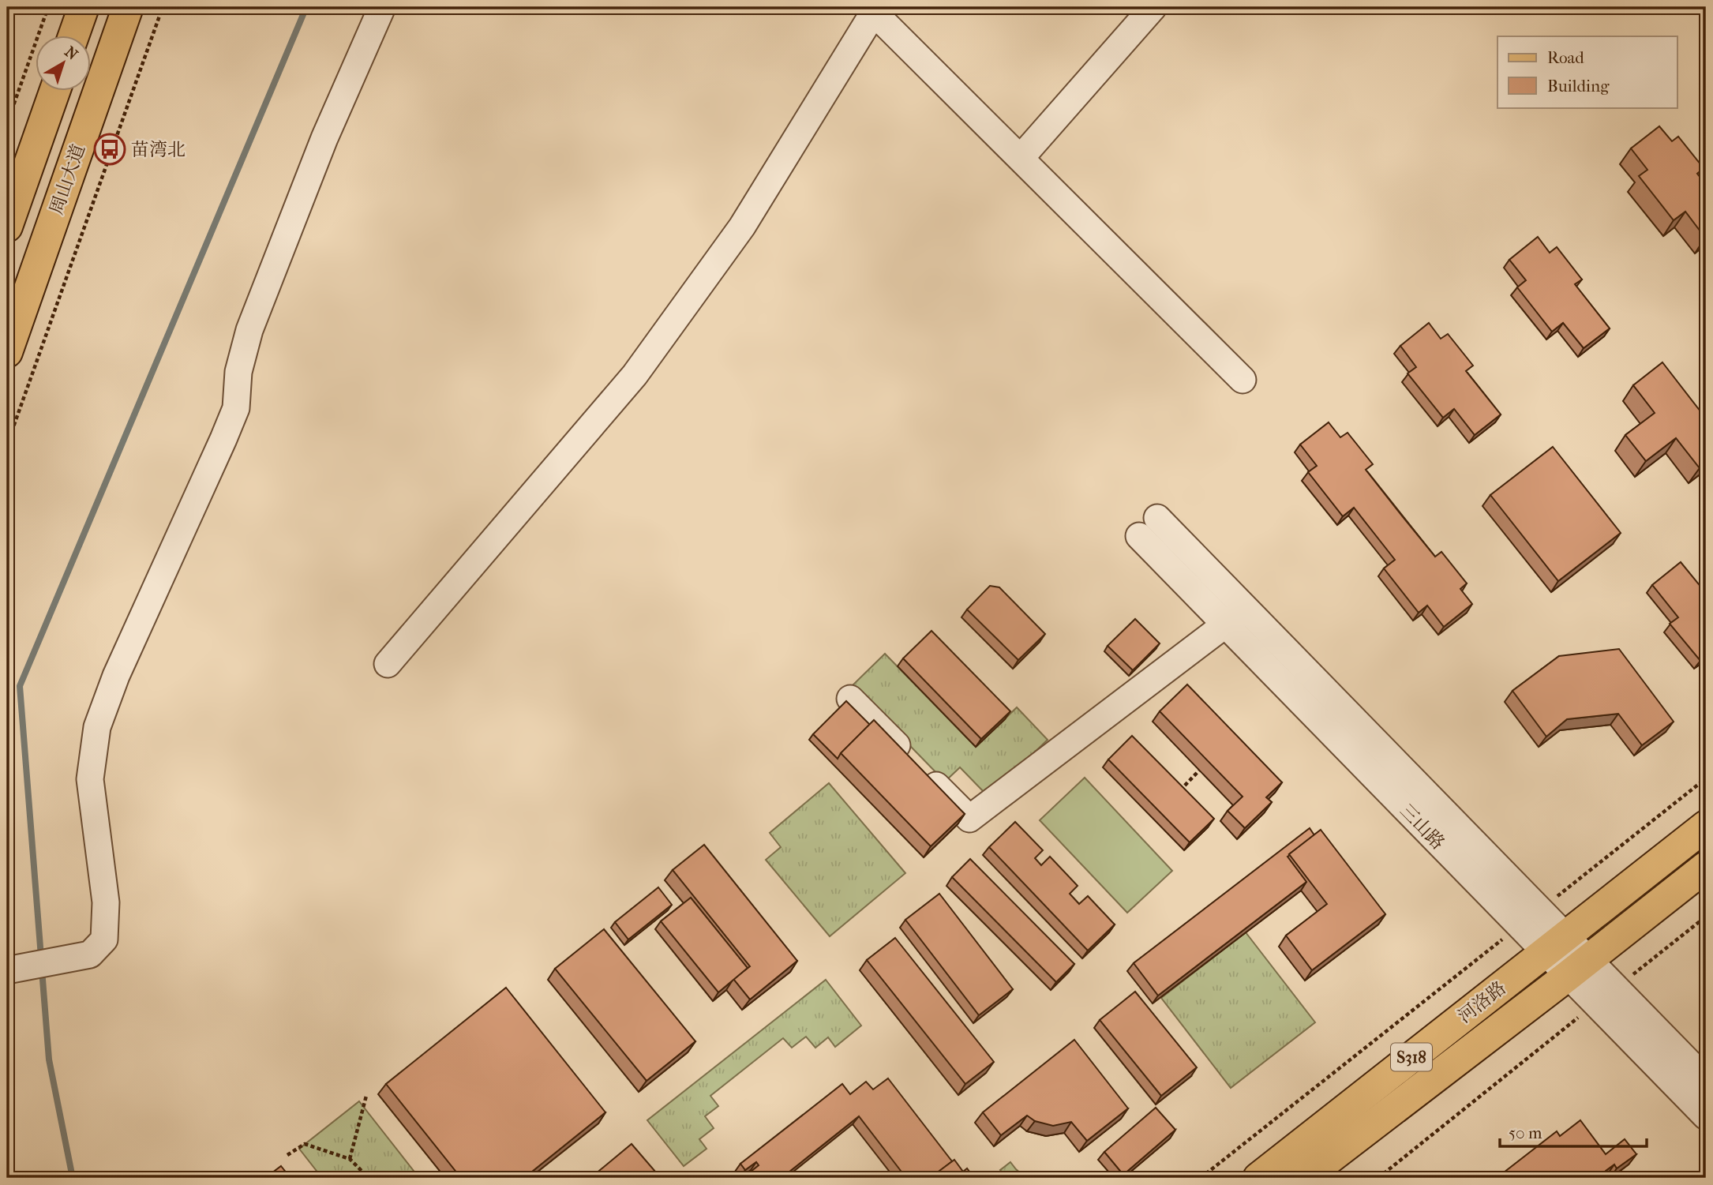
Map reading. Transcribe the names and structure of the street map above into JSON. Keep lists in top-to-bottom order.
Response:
{
  "streets": {
    "main road": ["周山大道", "河洛路", "S318"],
    "street": ["三山路"]
  },
  "crossings": [
    ["三山路", "河洛路"]
  ],
  "places": {
    "bus stop": ["苗湾北"]
  },
  "legend": ["Road", "Building"],
  "scale_bar": "50 m",
  "north": "top right"
}
